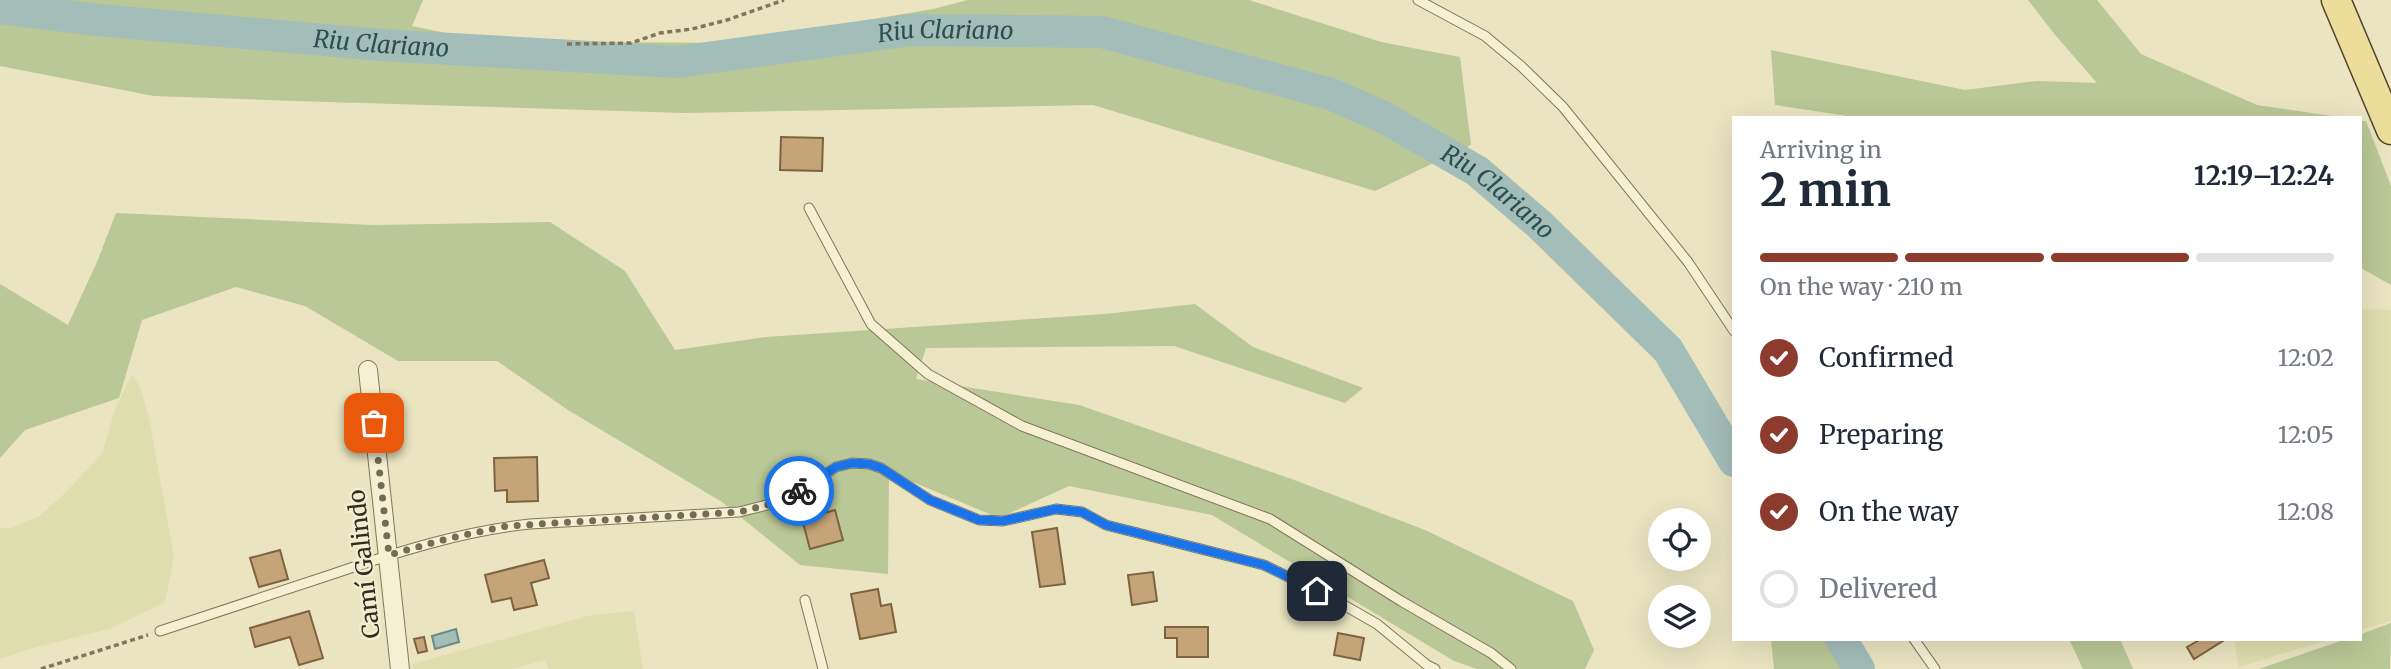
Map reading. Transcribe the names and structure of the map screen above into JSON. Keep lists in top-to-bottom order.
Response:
{
  "streets": {
    "street": ["Camí Galindo"]
  },
  "water": ["Riu Clariano"],
  "page": {
    "heading": ["2 min", "Arriving in", "12:19–12:24"],
    "bar": "On the way · 210 m",
    "list": [
      ["Confirmed", "12:02"],
      ["Preparing", "12:05"],
      ["On the way", "12:08"],
      "Delivered"
    ]
  }
}
